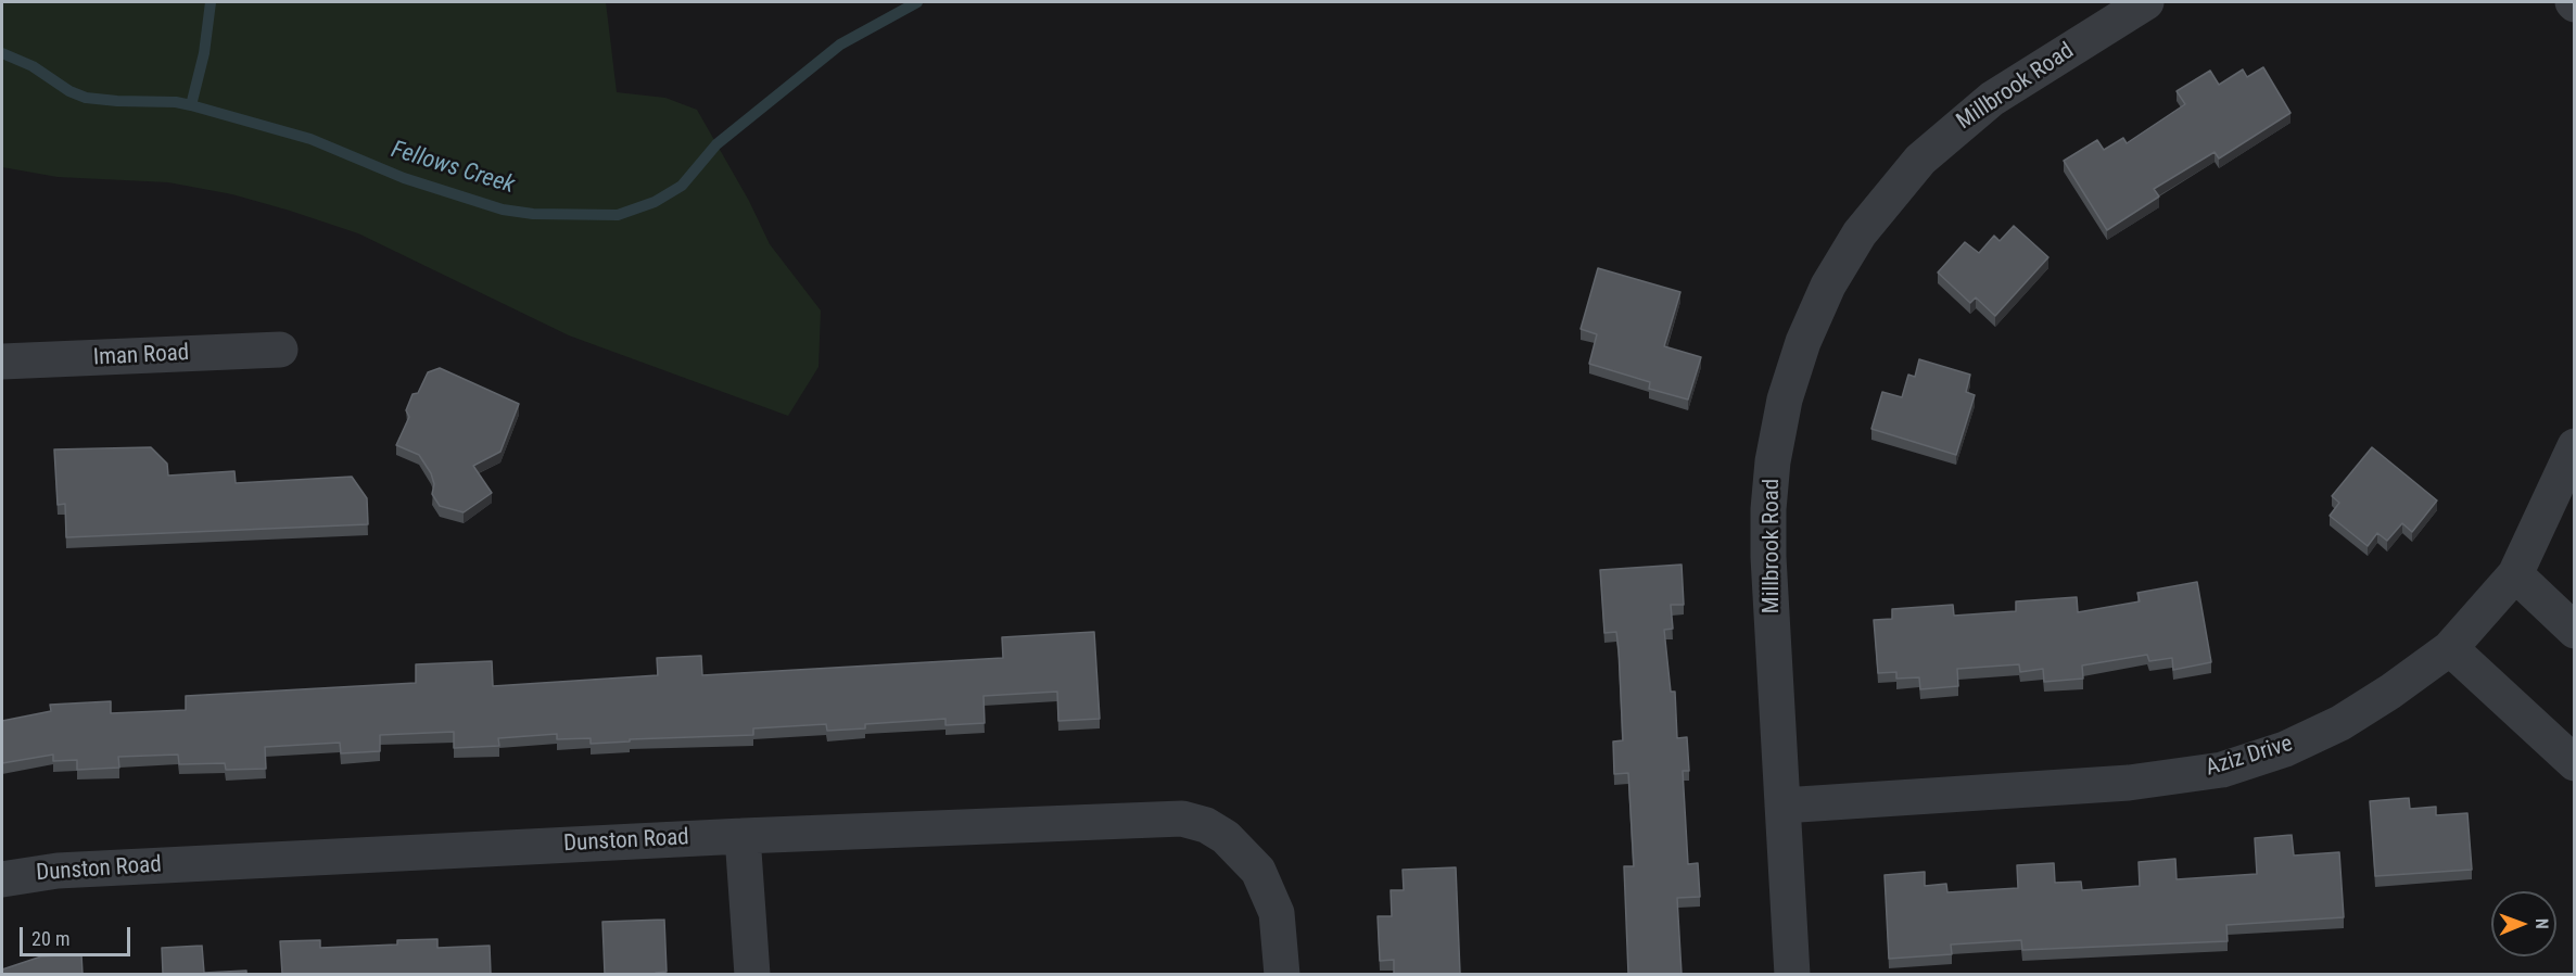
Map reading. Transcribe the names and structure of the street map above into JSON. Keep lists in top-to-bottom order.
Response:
{
  "streets": {
    "street": [
      "Millbrook Road",
      "Iman Road",
      "Aziz Drive",
      "Dunston Road"
    ]
  },
  "crossings": [
    ["Millbrook Road", "Aziz Drive"]
  ],
  "water": ["Fellows Creek"],
  "scale_bar": "20 m",
  "north": "right"
}
